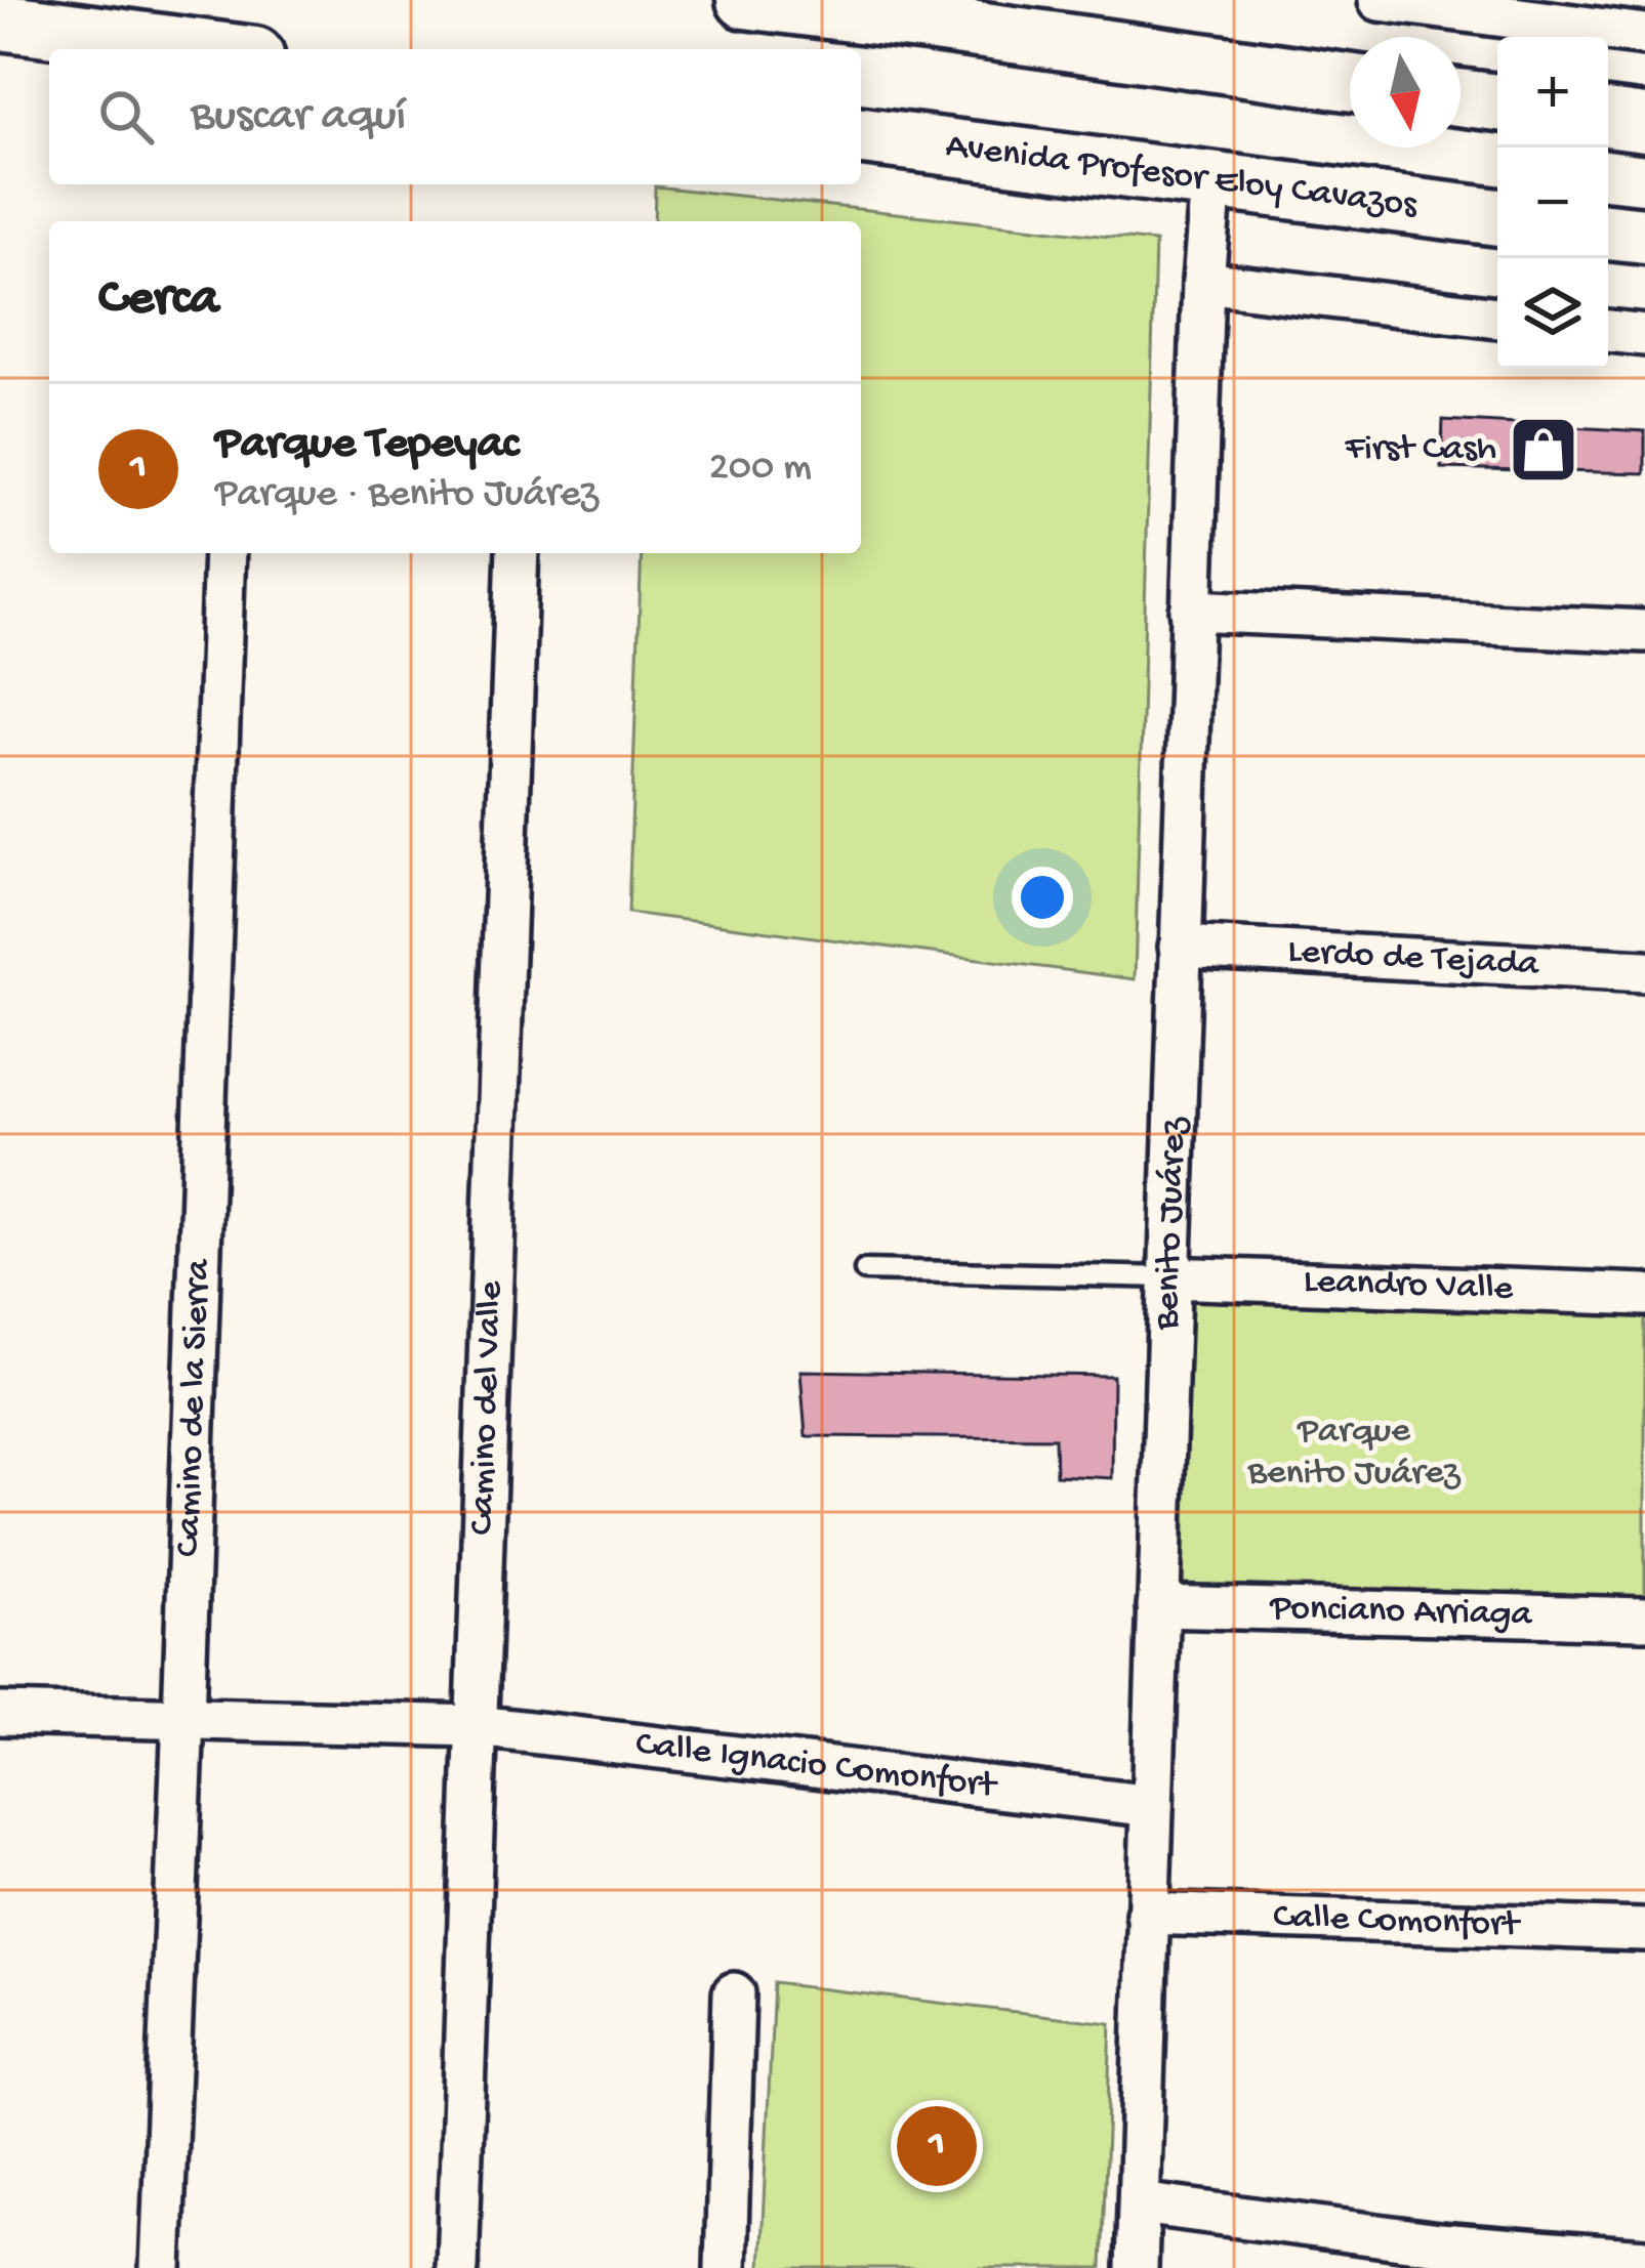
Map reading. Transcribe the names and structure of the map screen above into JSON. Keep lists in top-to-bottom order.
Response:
{
  "streets": {
    "main road": ["Avenida Profesor Eloy Cavazos"],
    "street": [
      "Lerdo de Tejada",
      "Benito Juárez",
      "Leandro Valle",
      "Camino de la Sierra",
      "Camino del Valle",
      "Ponciano Arriaga",
      "Calle Ignacio Comonfort",
      "Calle Comonfort"
    ]
  },
  "crossings": [
    ["Avenida Profesor Eloy Cavazos", "Benito Juárez"],
    ["Lerdo de Tejada", "Benito Juárez"],
    ["Benito Juárez", "Leandro Valle"],
    ["Benito Juárez", "Ponciano Arriaga"],
    ["Benito Juárez", "Calle Ignacio Comonfort"],
    ["Benito Juárez", "Calle Comonfort"],
    ["Camino de la Sierra", "Calle Ignacio Comonfort"],
    ["Camino del Valle", "Calle Ignacio Comonfort"]
  ],
  "parks": ["Parque Benito Juárez"],
  "places": {
    "shop": ["First Cash"]
  },
  "north": "bottom",
  "page": {
    "map_buttons": ["+", "−"],
    "search": "Buscar aquí",
    "heading": "Cerca",
    "list": [
      {
        "mark": "1",
        "name": "Parque Tepeyac",
        "note": "Parque · Benito Juárez",
        "value": "200 m"
      }
    ],
    "pins": "1"
  }
}
